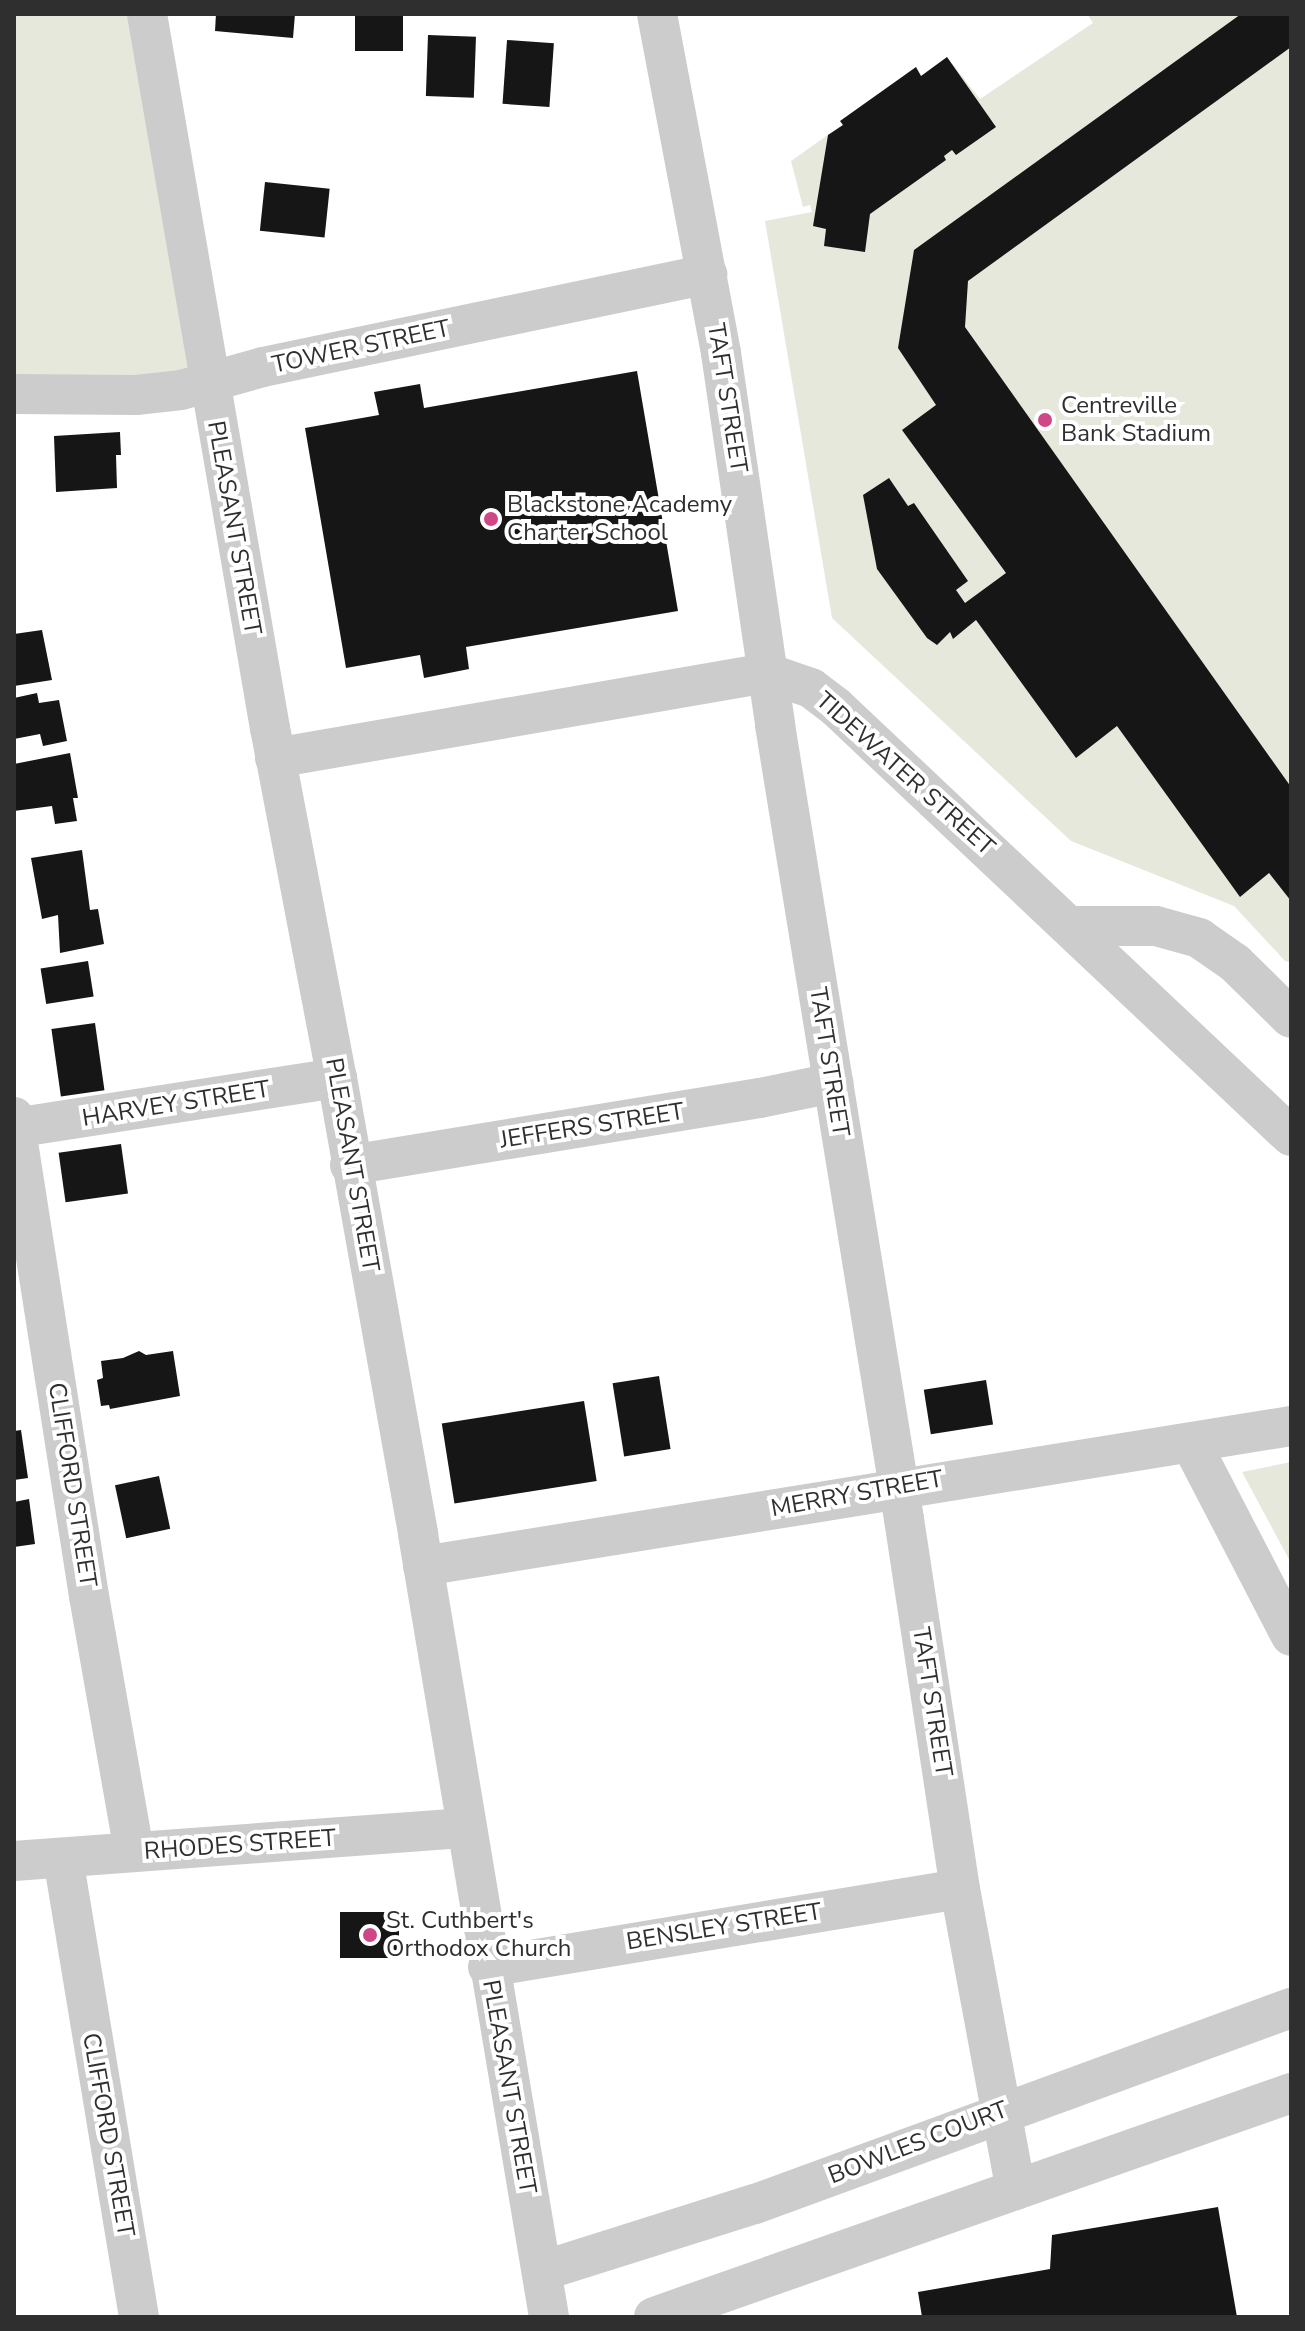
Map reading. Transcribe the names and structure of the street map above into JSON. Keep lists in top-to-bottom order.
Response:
{
  "streets": {
    "street": [
      "TOWER STREET",
      "TAFT STREET",
      "PLEASANT STREET",
      "TIDEWATER STREET",
      "HARVEY STREET",
      "JEFFERS STREET",
      "CLIFFORD STREET",
      "MERRY STREET",
      "RHODES STREET",
      "BENSLEY STREET",
      "BOWLES COURT"
    ]
  },
  "crossings": [
    ["TOWER STREET", "TAFT STREET"],
    ["TOWER STREET", "PLEASANT STREET"],
    ["TAFT STREET", "TIDEWATER STREET"],
    ["TAFT STREET", "JEFFERS STREET"],
    ["TAFT STREET", "MERRY STREET"],
    ["TAFT STREET", "BENSLEY STREET"],
    ["TAFT STREET", "BOWLES COURT"],
    ["PLEASANT STREET", "TIDEWATER STREET"],
    ["PLEASANT STREET", "HARVEY STREET"],
    ["PLEASANT STREET", "JEFFERS STREET"],
    ["PLEASANT STREET", "MERRY STREET"],
    ["PLEASANT STREET", "RHODES STREET"],
    ["PLEASANT STREET", "BENSLEY STREET"],
    ["PLEASANT STREET", "BOWLES COURT"],
    ["HARVEY STREET", "CLIFFORD STREET"],
    ["CLIFFORD STREET", "RHODES STREET"]
  ],
  "places": ["Centreville Bank Stadium", "Blackstone Academy Charter School", "St. Cuthbert's Orthodox Church"]
}
